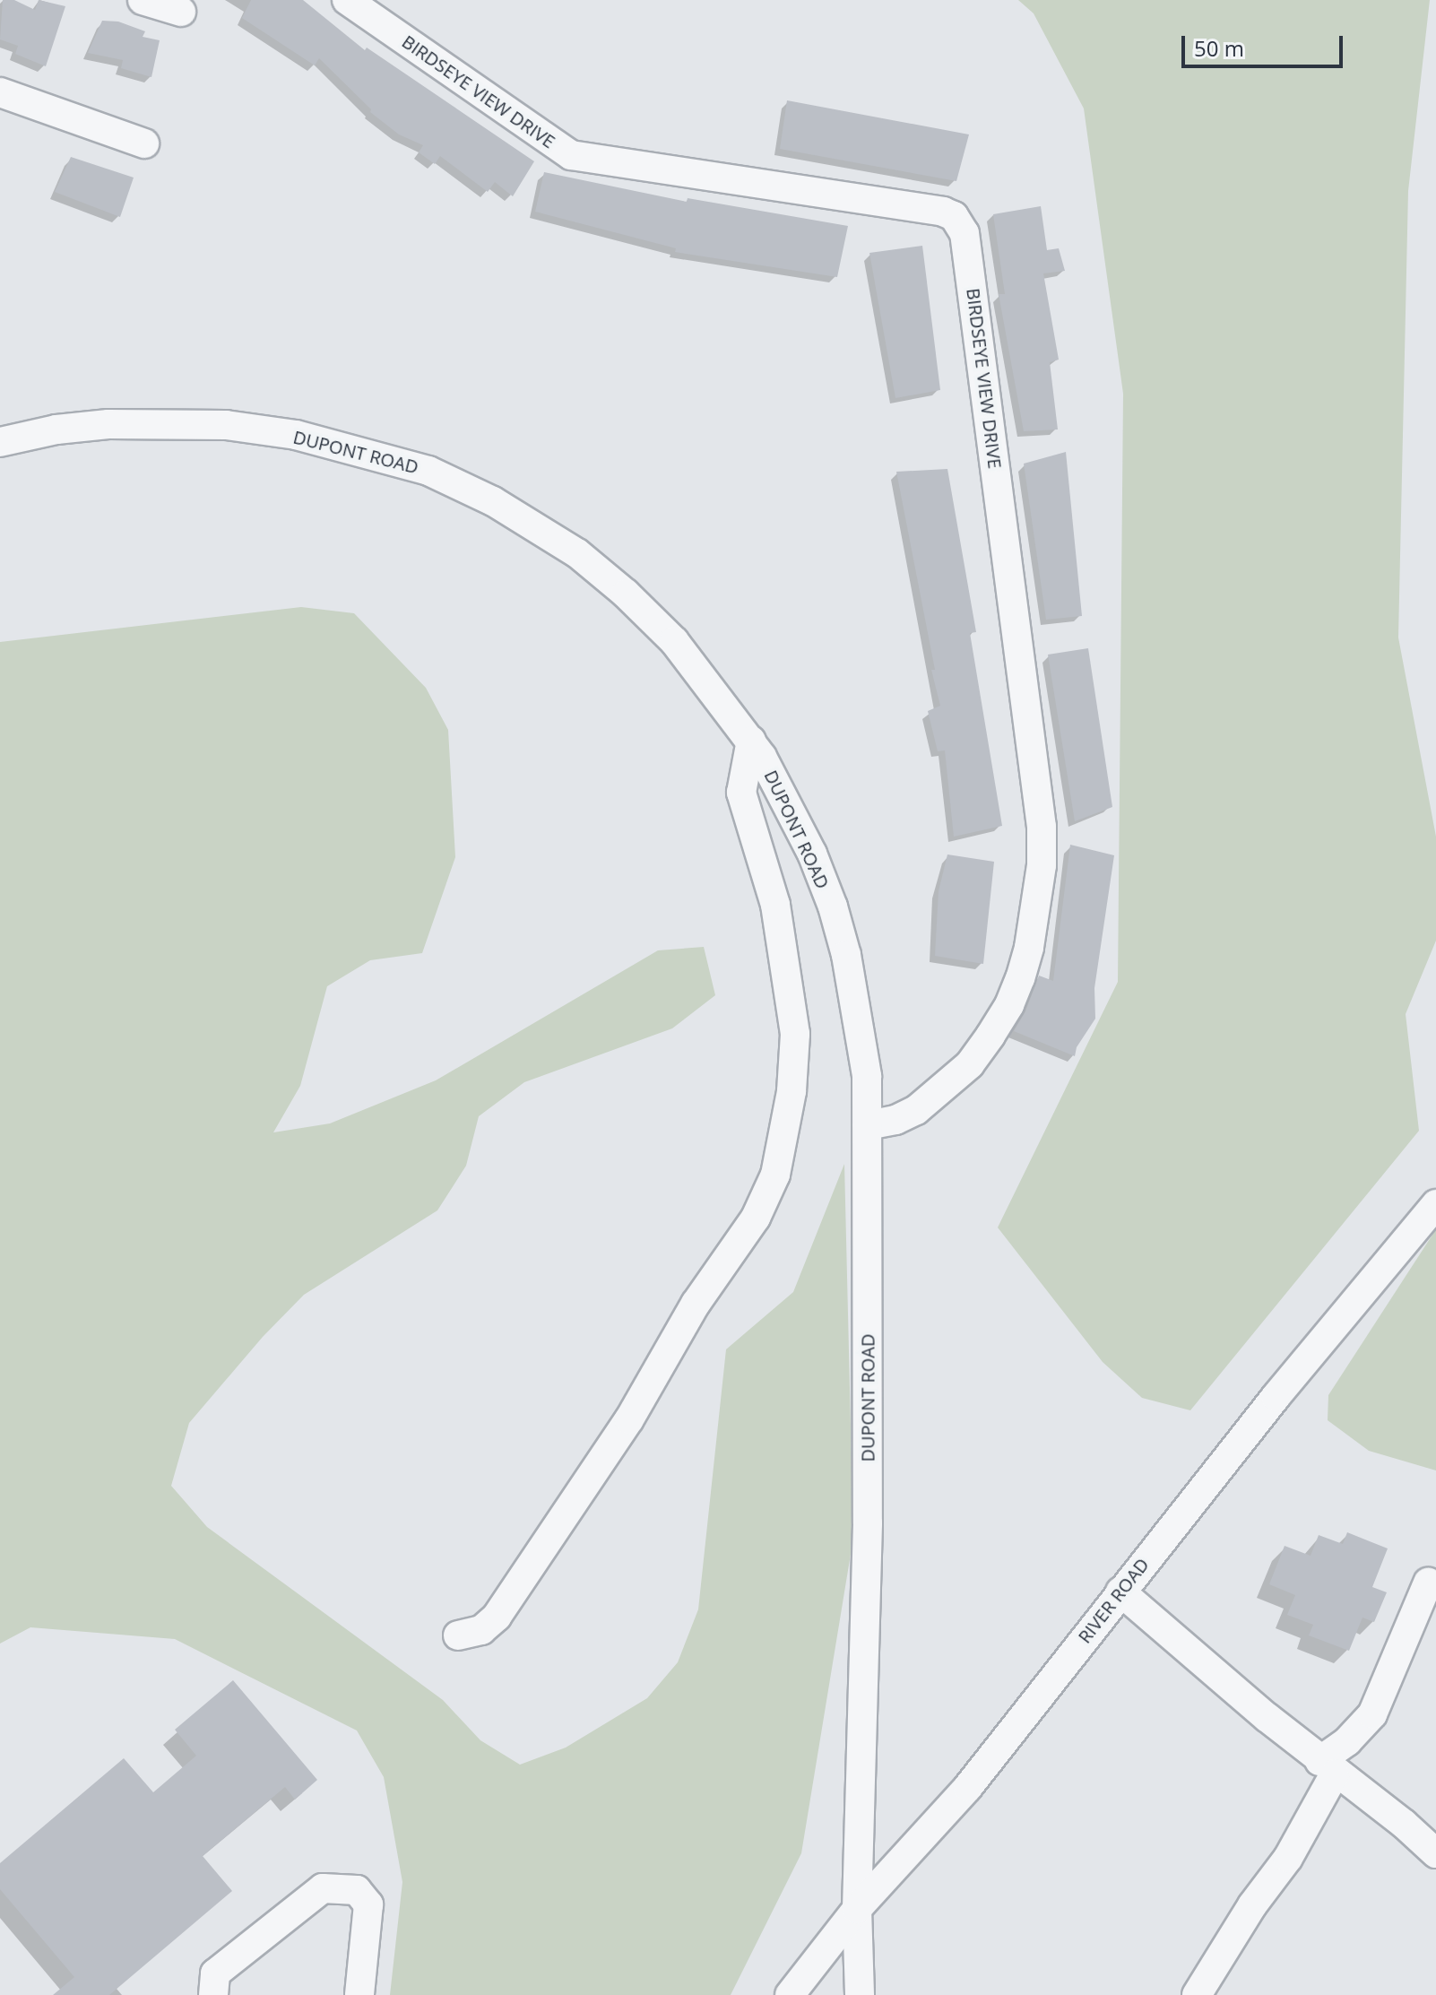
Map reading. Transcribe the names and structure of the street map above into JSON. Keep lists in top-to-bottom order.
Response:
{
  "streets": {
    "street": ["BIRDSEYE VIEW DRIVE", "DUPONT ROAD", "RIVER ROAD"]
  },
  "crossings": [
    ["BIRDSEYE VIEW DRIVE", "DUPONT ROAD"],
    ["DUPONT ROAD", "RIVER ROAD"]
  ],
  "scale_bar": "50 m"
}
